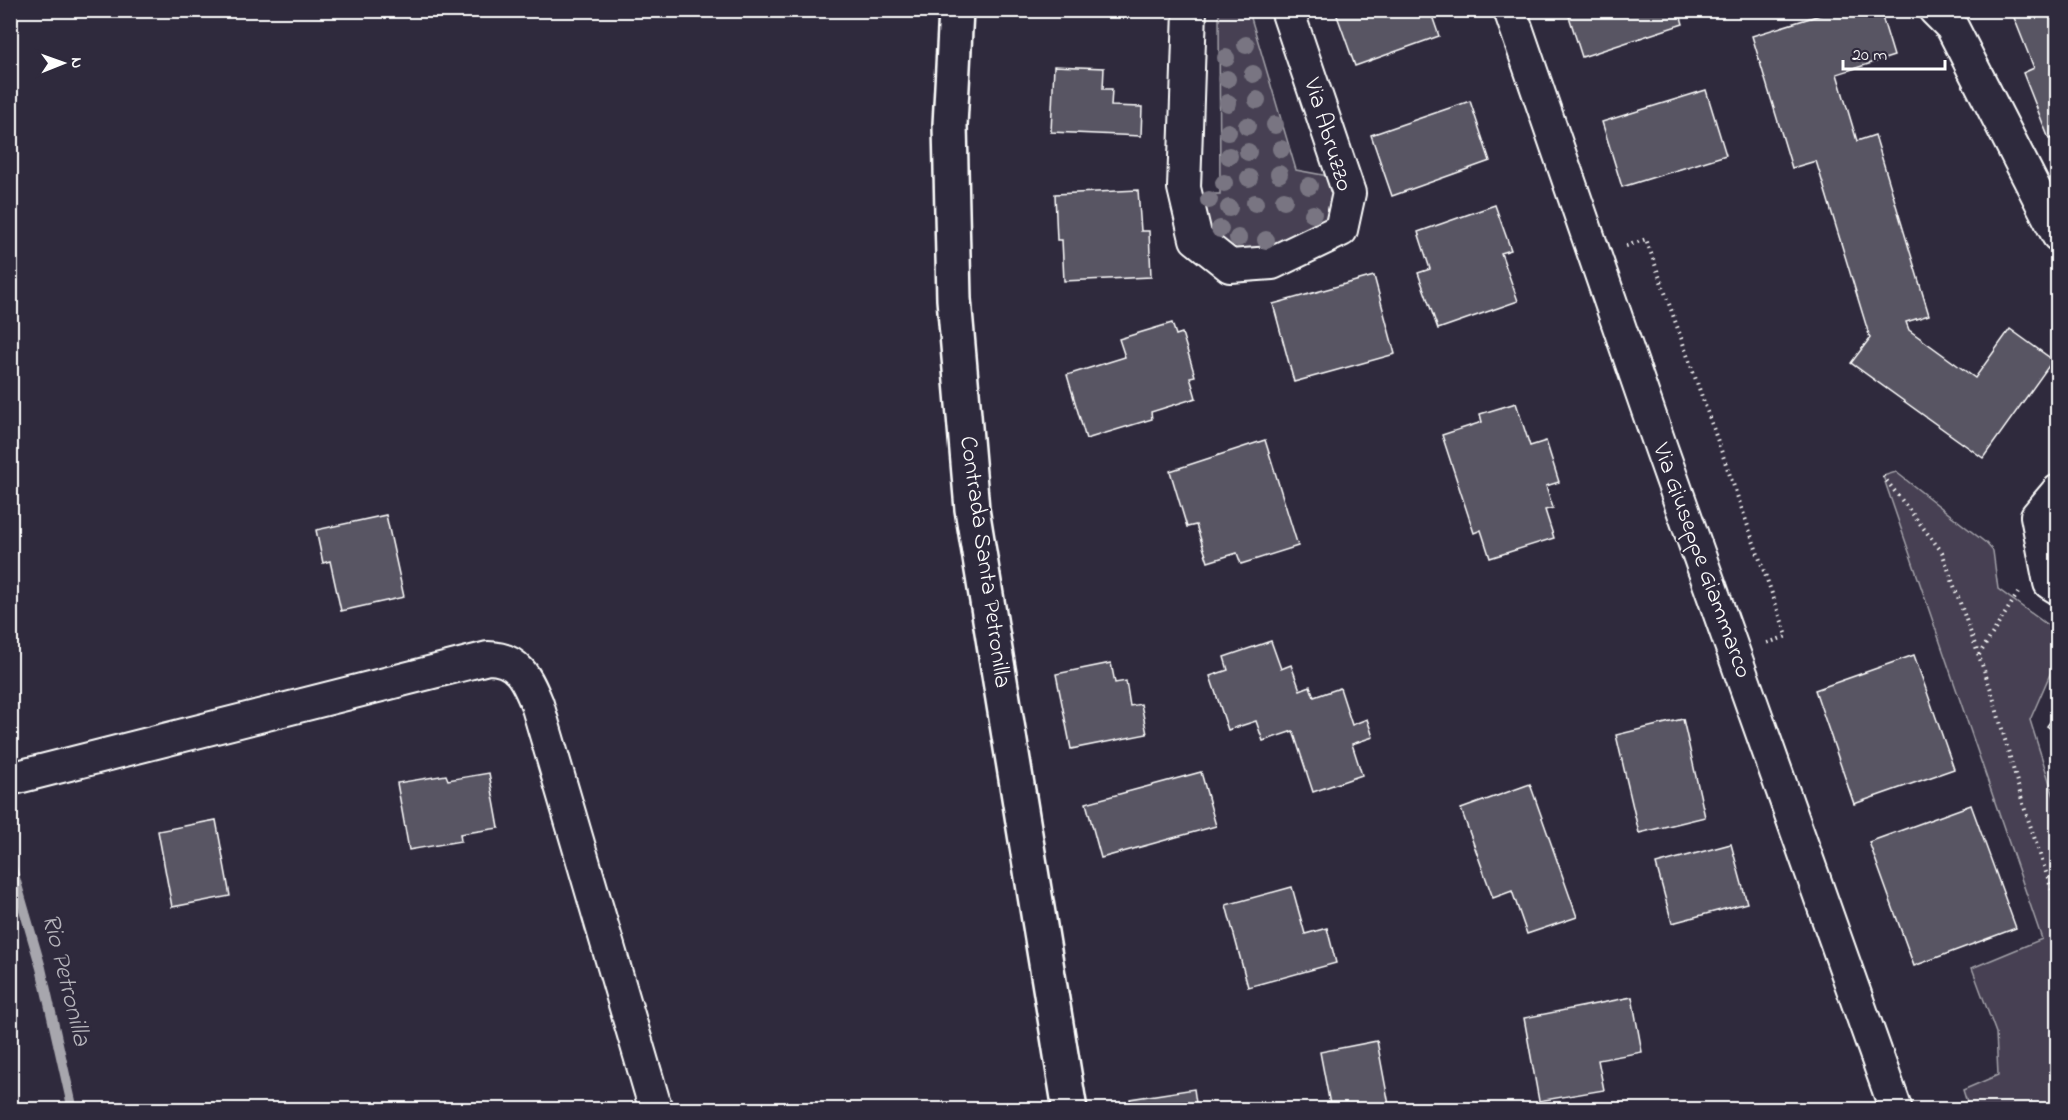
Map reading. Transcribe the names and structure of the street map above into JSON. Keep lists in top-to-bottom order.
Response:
{
  "streets": {
    "main road": ["Contrada Santa Petronilla"],
    "street": ["Via Abruzzo", "Via Giuseppe Giammarco"]
  },
  "water": ["Rio Petronilla"],
  "scale_bar": "20 m",
  "north": "right"
}
